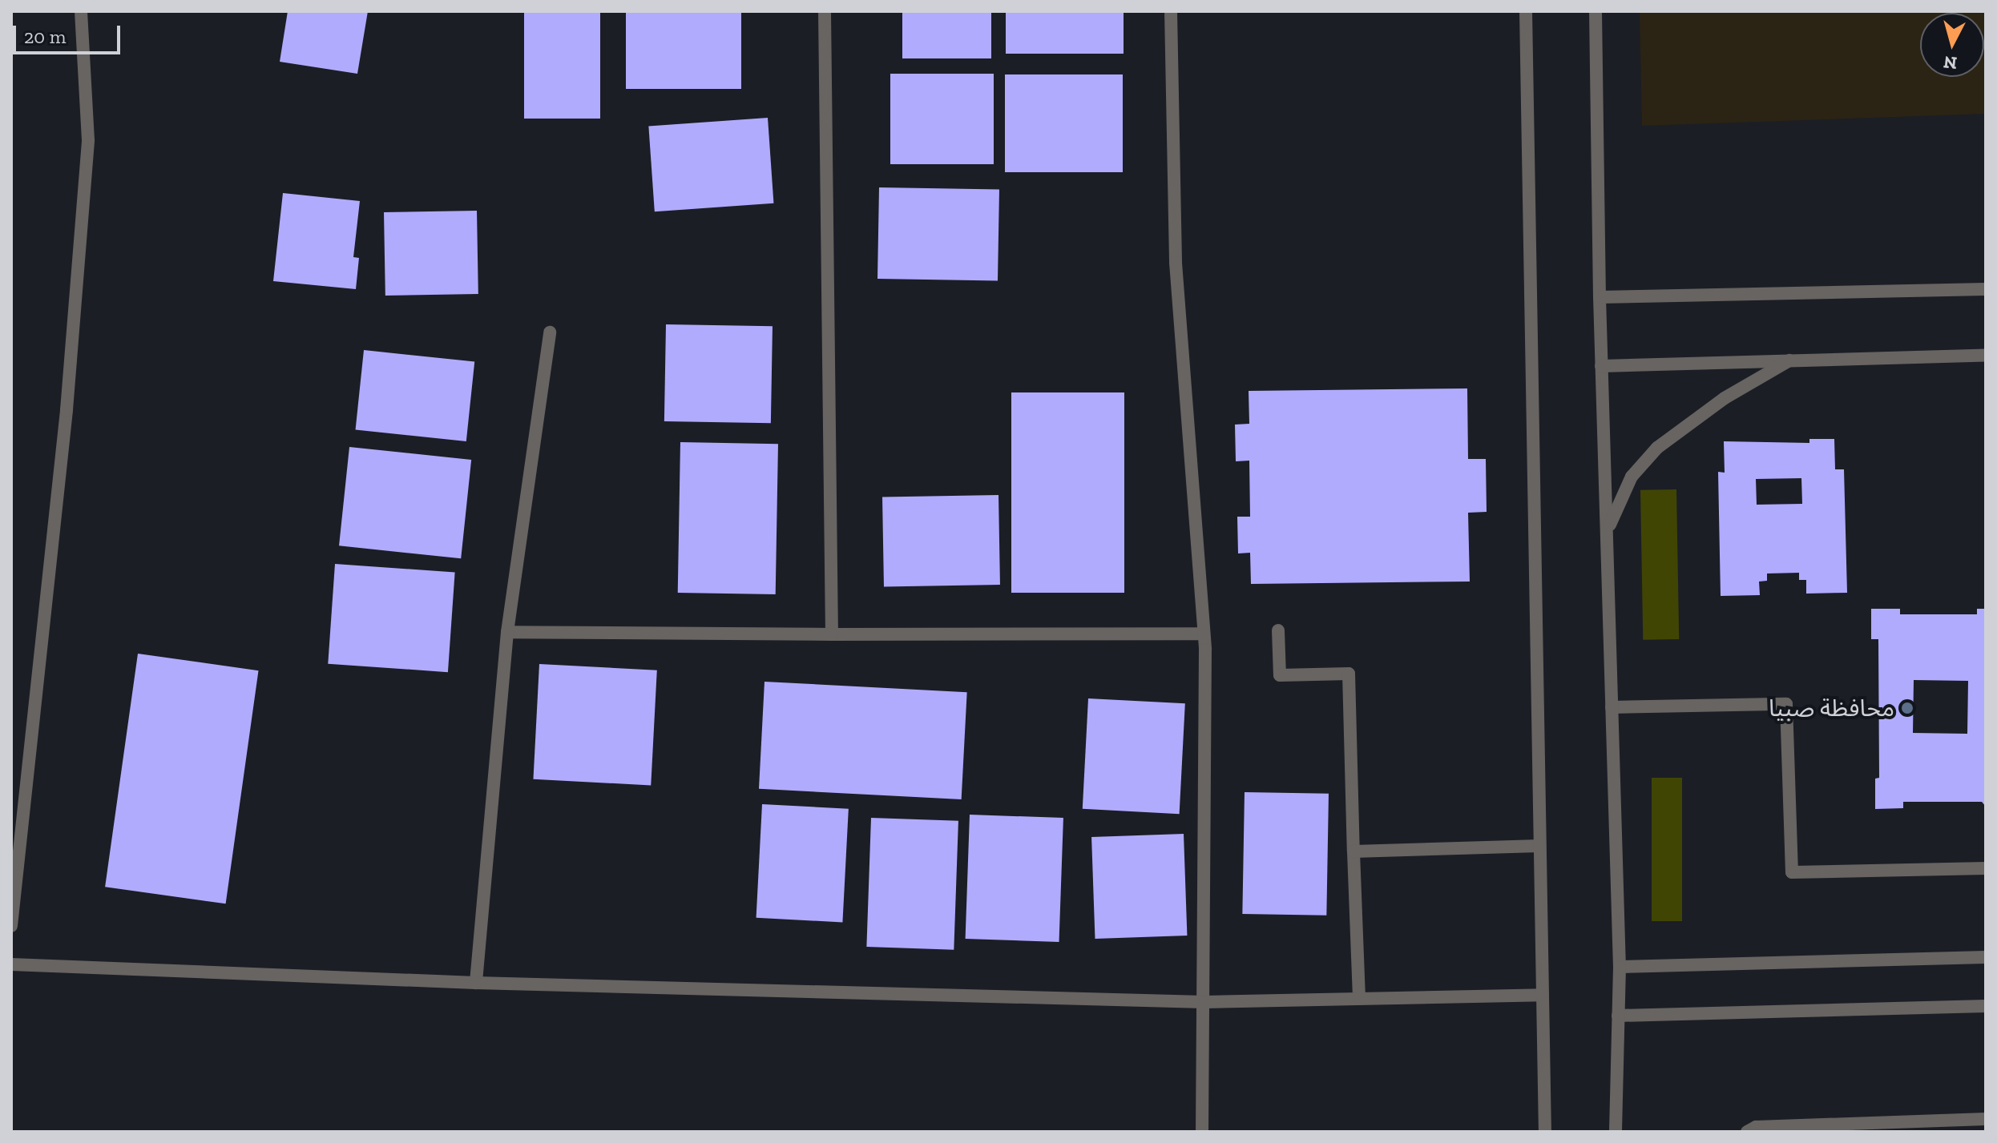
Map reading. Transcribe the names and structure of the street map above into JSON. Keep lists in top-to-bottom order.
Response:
{
  "places": ["محافظة صبيا"],
  "scale_bar": "20 m",
  "north": "bottom"
}
